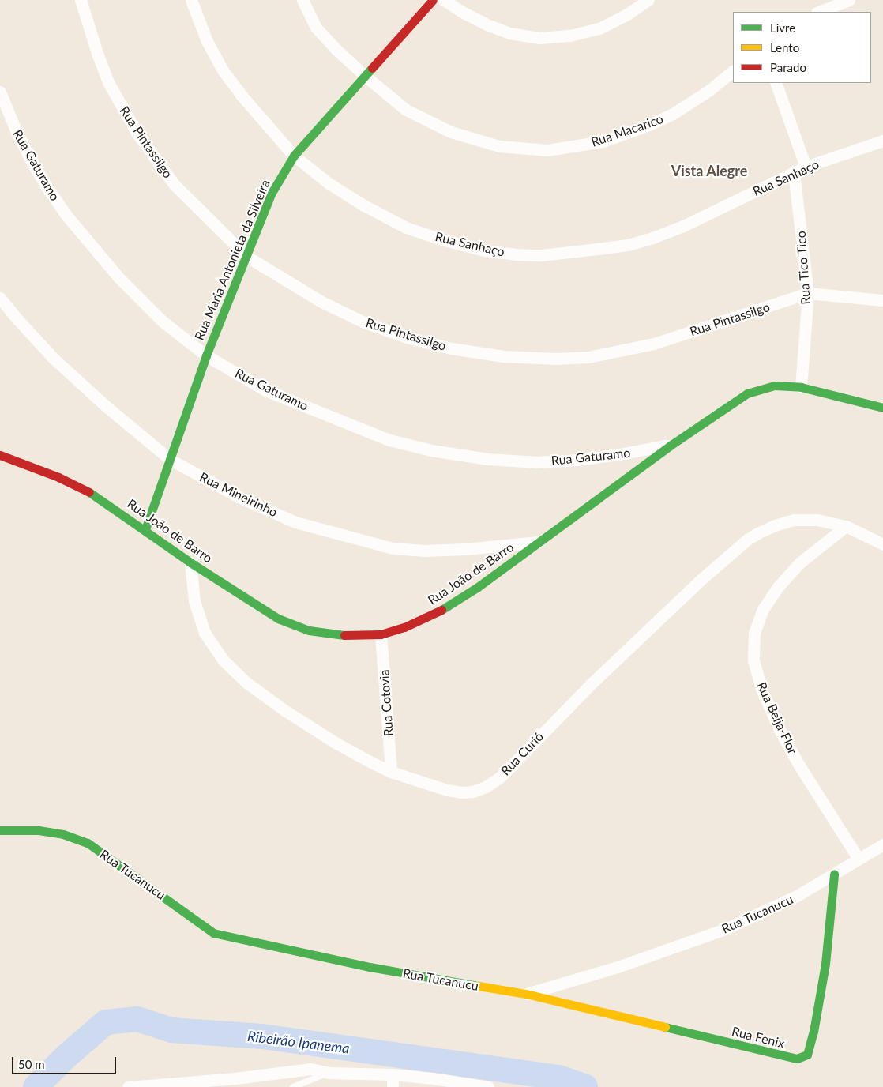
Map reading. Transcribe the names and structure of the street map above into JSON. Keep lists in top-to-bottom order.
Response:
{
  "streets": {
    "street": [
      "Rua Macarico",
      "Rua Pintassilgo",
      "Rua Gaturamo",
      "Rua Sanhaço",
      "Rua Maria Antonieta da Silveira",
      "Rua Tico Tico",
      "Rua Mineirinho",
      "Rua João de Barro",
      "Rua Cotovia",
      "Rua Beija-Flor",
      "Rua Curió",
      "Rua Tucanucu",
      "Rua Fenix"
    ]
  },
  "crossings": [
    ["Rua Macarico", "Rua Maria Antonieta da Silveira"],
    ["Rua Pintassilgo", "Rua Maria Antonieta da Silveira"],
    ["Rua Pintassilgo", "Rua Tico Tico"],
    ["Rua Gaturamo", "Rua Maria Antonieta da Silveira"],
    ["Rua Gaturamo", "Rua João de Barro"],
    ["Rua Sanhaço", "Rua Maria Antonieta da Silveira"],
    ["Rua Sanhaço", "Rua Tico Tico"],
    ["Rua Maria Antonieta da Silveira", "Rua Mineirinho"],
    ["Rua Maria Antonieta da Silveira", "Rua João de Barro"],
    ["Rua Tico Tico", "Rua João de Barro"],
    ["Rua Mineirinho", "Rua João de Barro"],
    ["Rua João de Barro", "Rua Cotovia"],
    ["Rua João de Barro", "Rua Curió"],
    ["Rua Cotovia", "Rua Curió"],
    ["Rua Beija-Flor", "Rua Curió"],
    ["Rua Beija-Flor", "Rua Tucanucu"],
    ["Rua Tucanucu", "Rua Fenix"]
  ],
  "districts": ["Vista Alegre"],
  "water": ["Ribeirão Ipanema"],
  "legend": ["Livre", "Lento", "Parado"],
  "scale_bar": "50 m"
}
